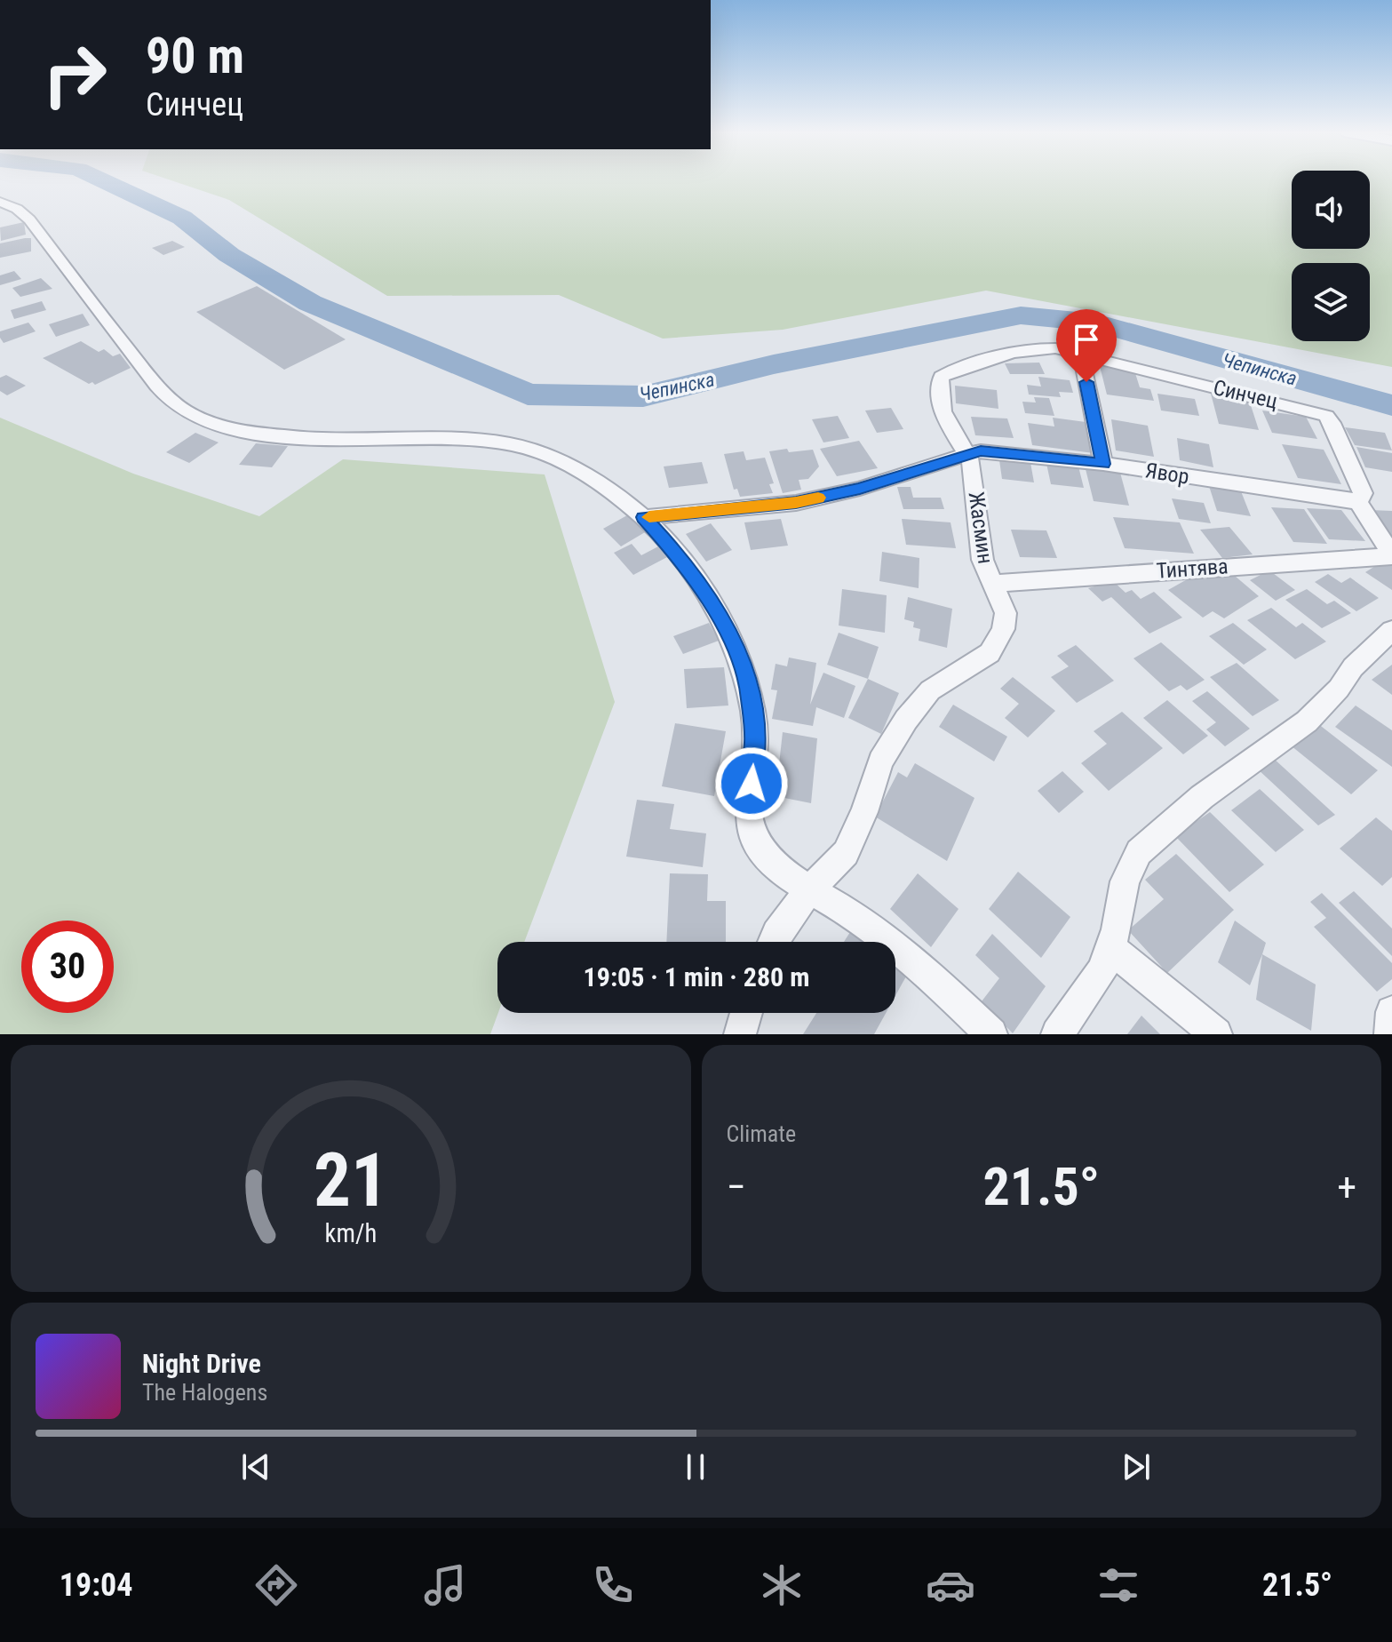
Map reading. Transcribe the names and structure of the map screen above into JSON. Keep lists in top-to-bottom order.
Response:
{
  "streets": {
    "street": [
      "Синчец",
      "Явор",
      "Жасмин",
      "Тинтява"
    ]
  },
  "crossings": [
    ["Синчец", "Явор"],
    ["Синчец", "Жасмин"],
    ["Синчец", "Тинтява"],
    ["Явор", "Жасмин"],
    ["Явор", "Тинтява"],
    ["Жасмин", "Тинтява"]
  ],
  "water": ["Чепинска"],
  "page": {
    "turn": ["90 m", "Синчец"],
    "limit": "30",
    "trip": "19:05 · 1 min · 280 m",
    "tile": "Climate",
    "heat": ["−", "21.5°", "+"],
    "song": ["Night Drive", "The Halogens"],
    "tabs": ["19:04", "21.5°"],
    "gauge": ["21", "km/h"]
  }
}
